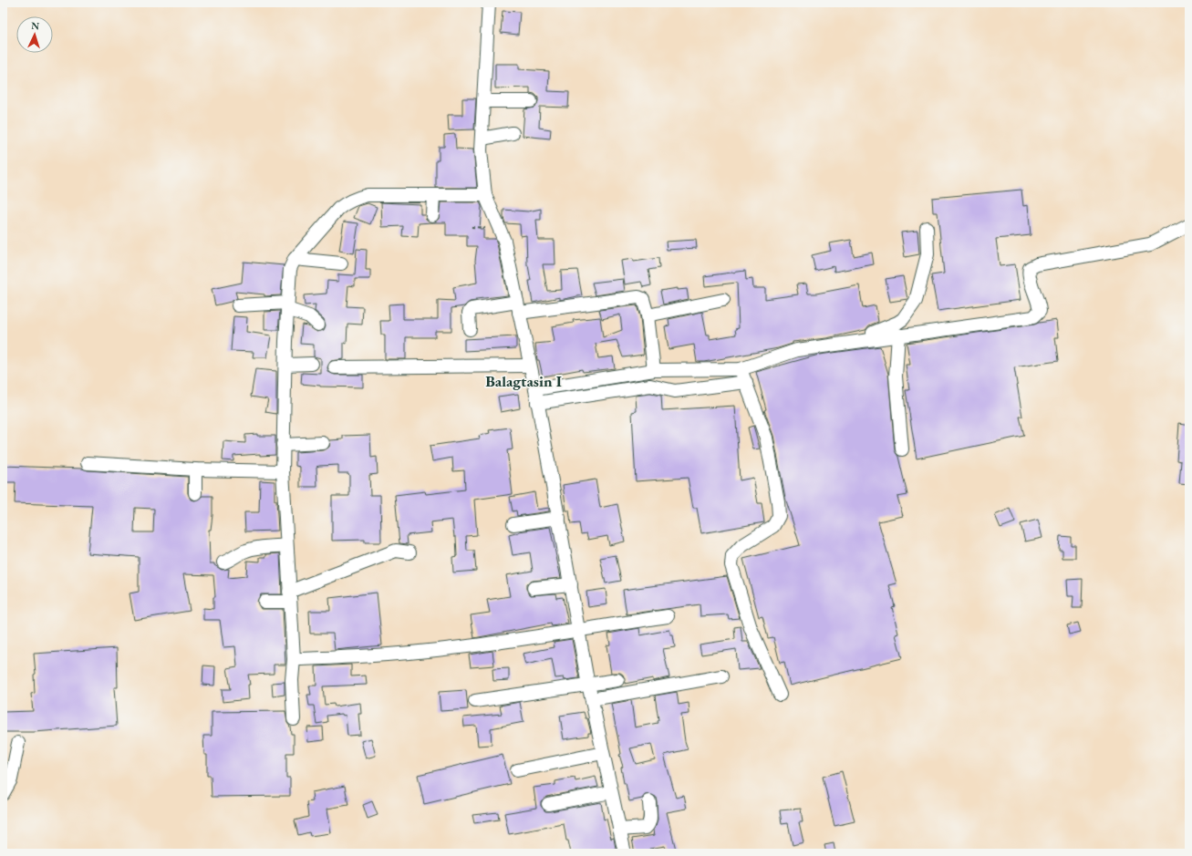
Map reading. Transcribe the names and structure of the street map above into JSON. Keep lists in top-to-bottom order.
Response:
{
  "districts": ["Balagtasin I"],
  "north": "top"
}
